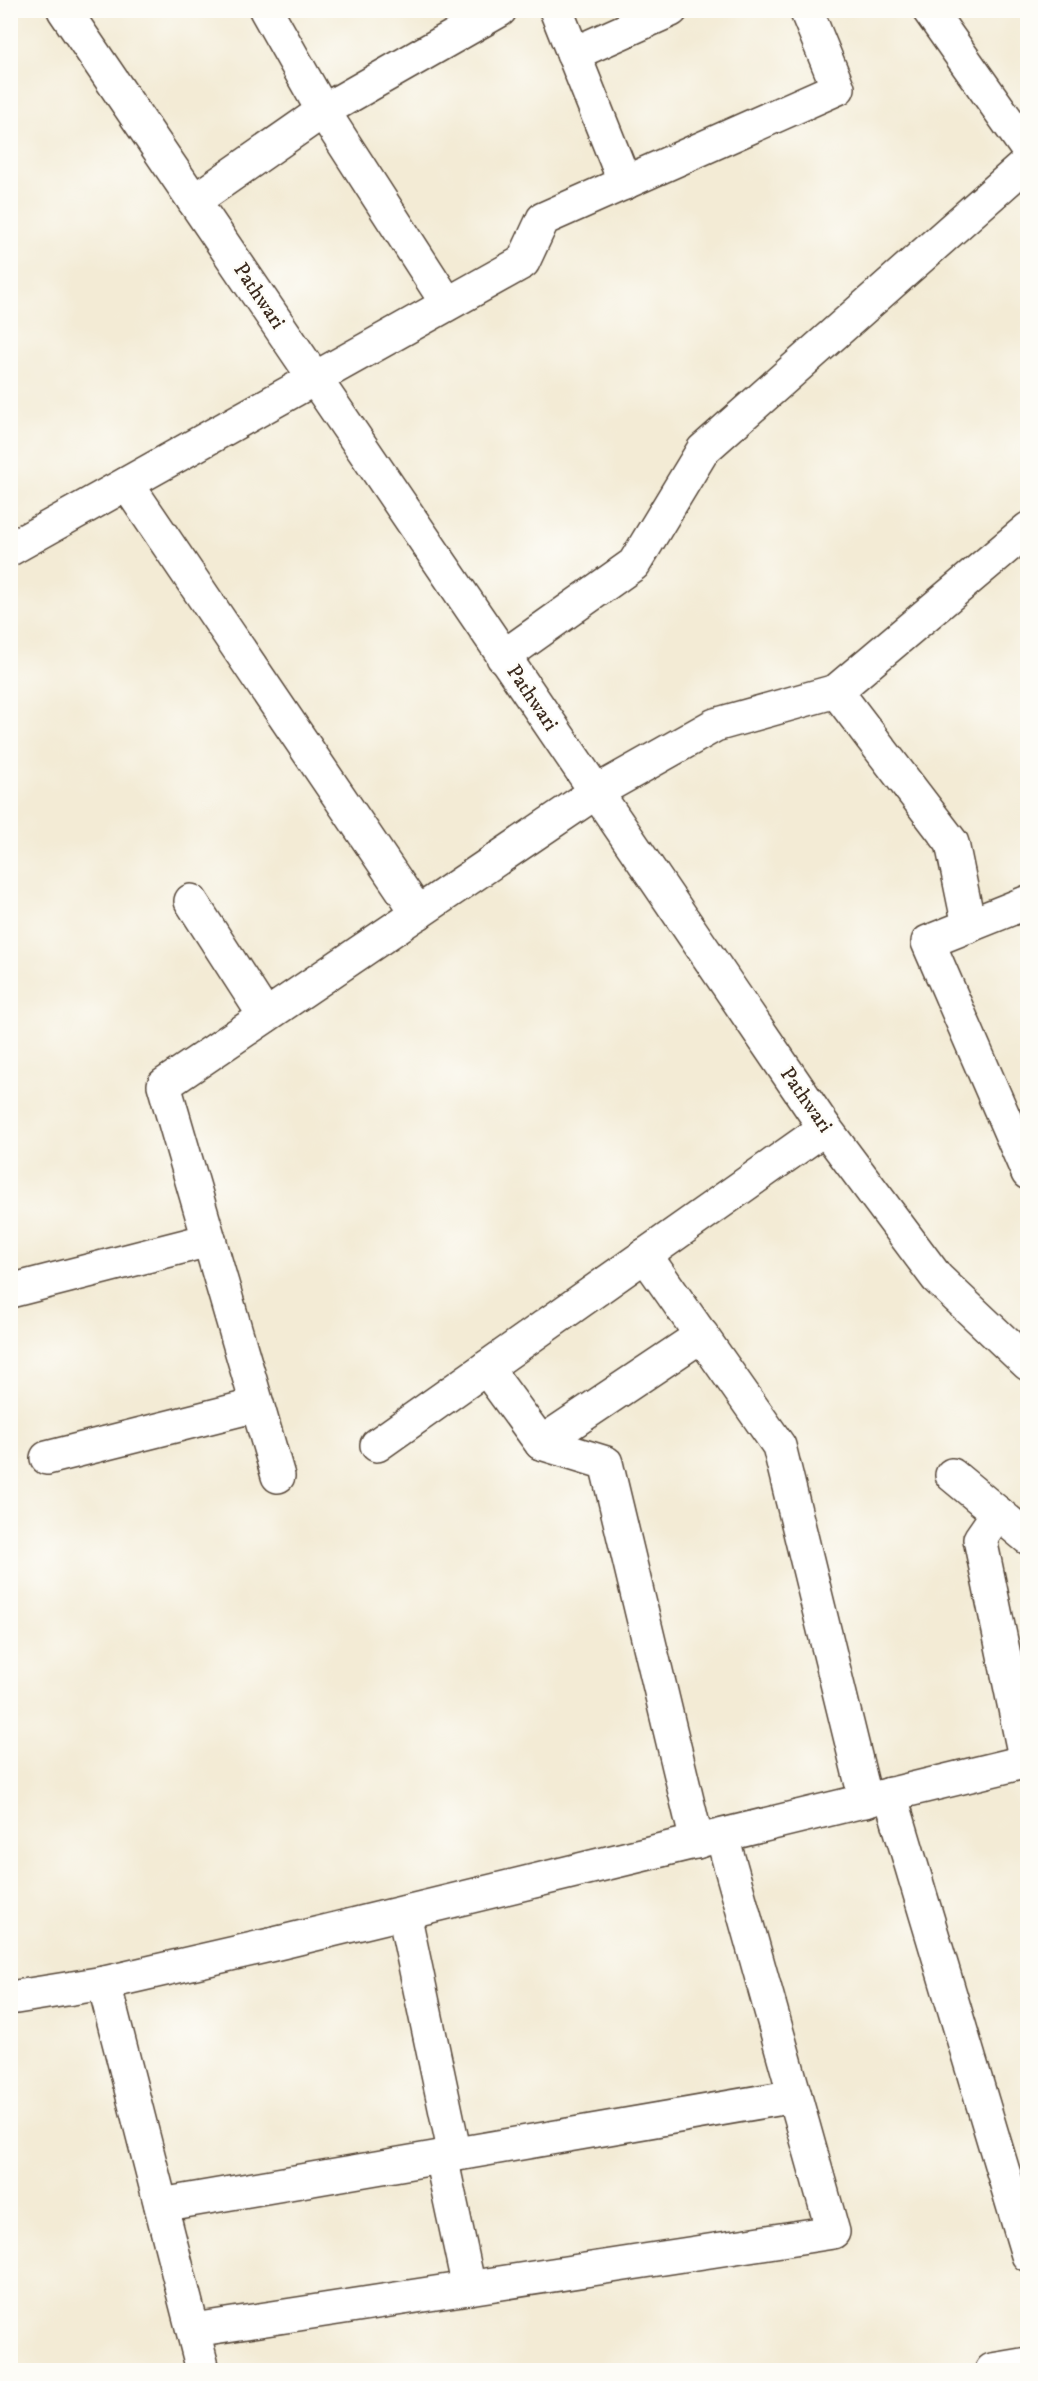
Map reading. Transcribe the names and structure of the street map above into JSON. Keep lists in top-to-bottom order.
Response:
{
  "streets": {
    "street": ["Pathwari"]
  }
}
